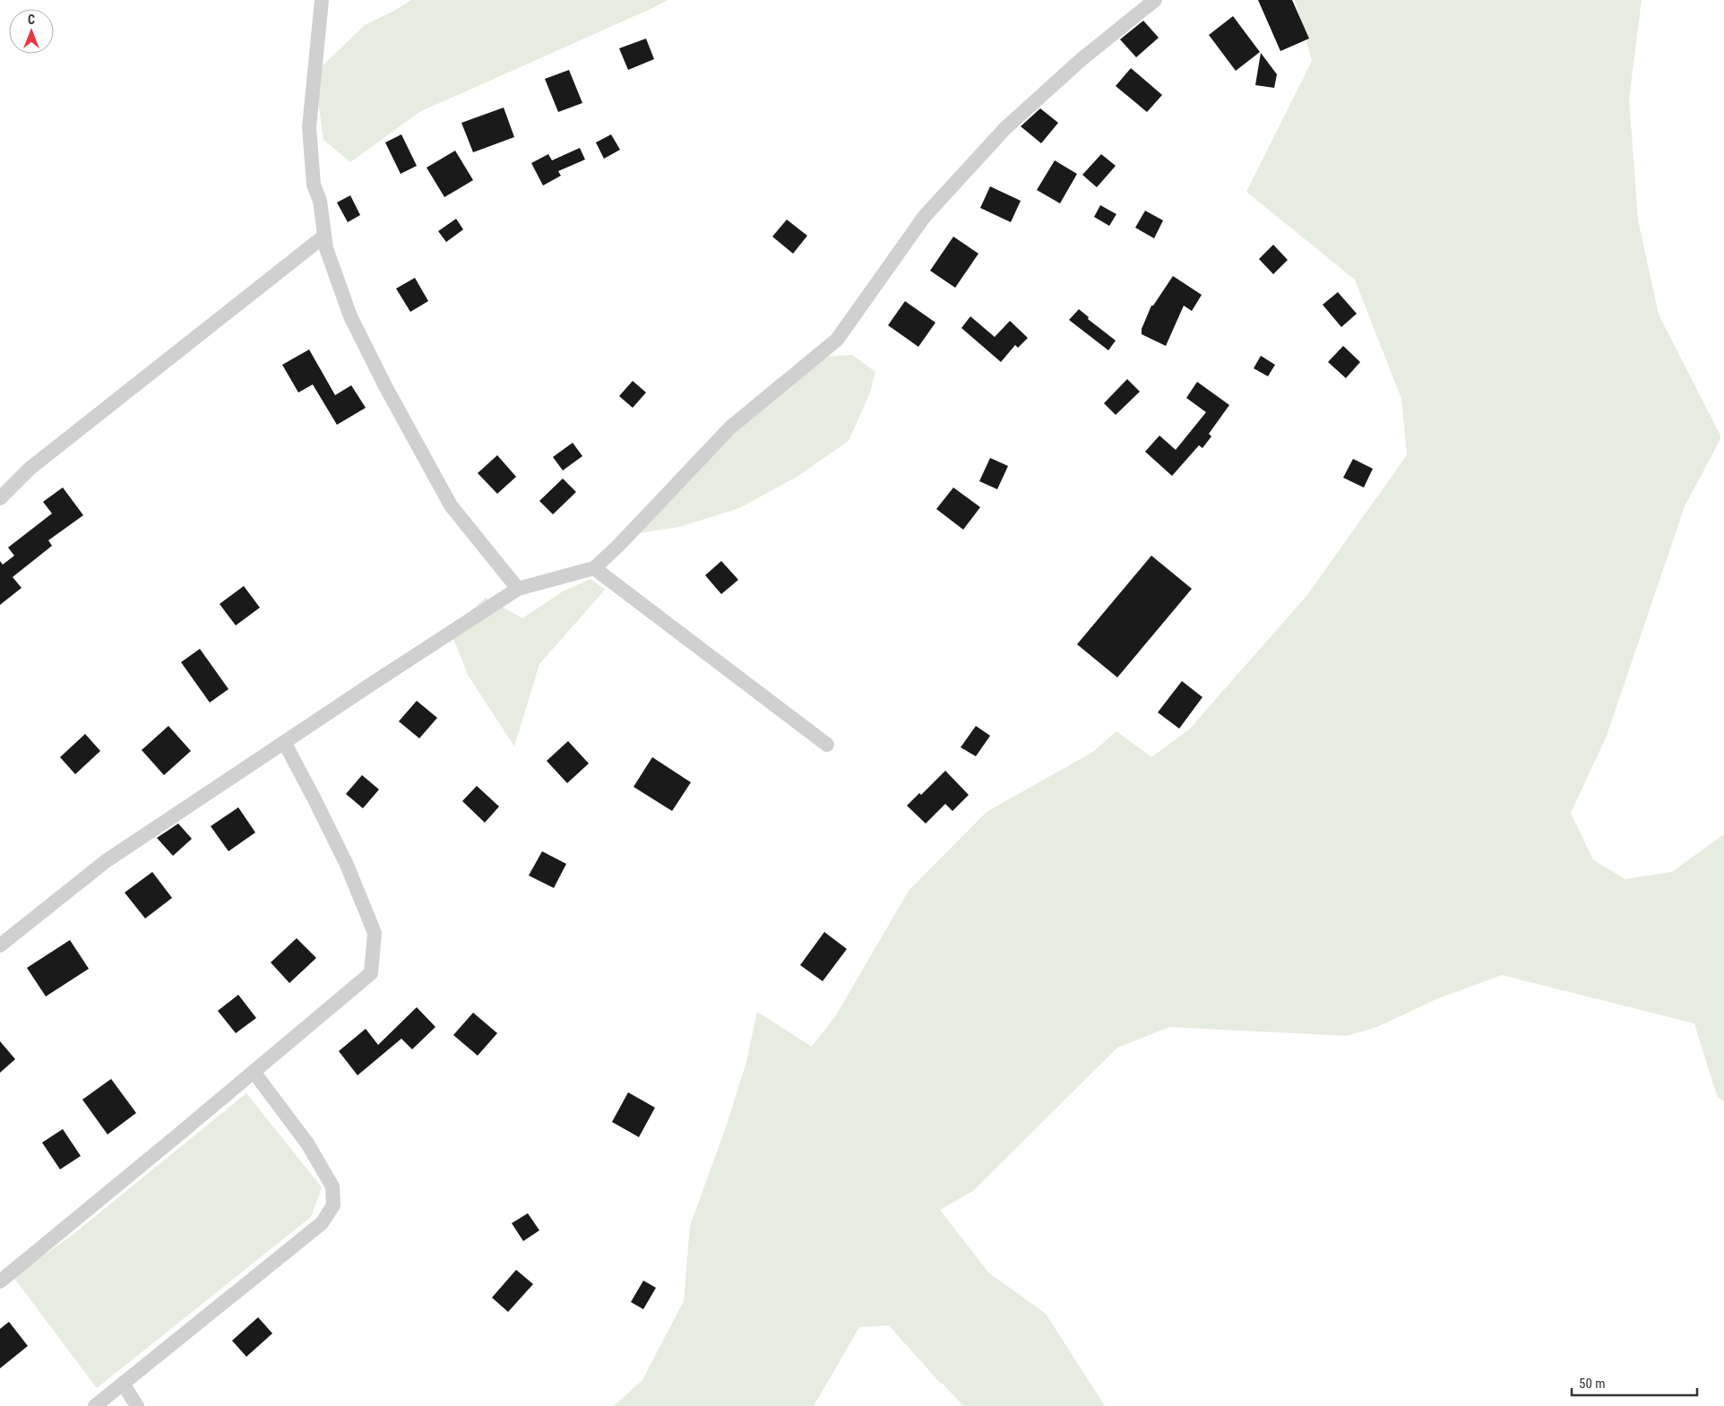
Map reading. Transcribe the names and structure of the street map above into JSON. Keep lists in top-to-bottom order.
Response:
{
  "scale_bar": "50 m",
  "north": "top"
}
